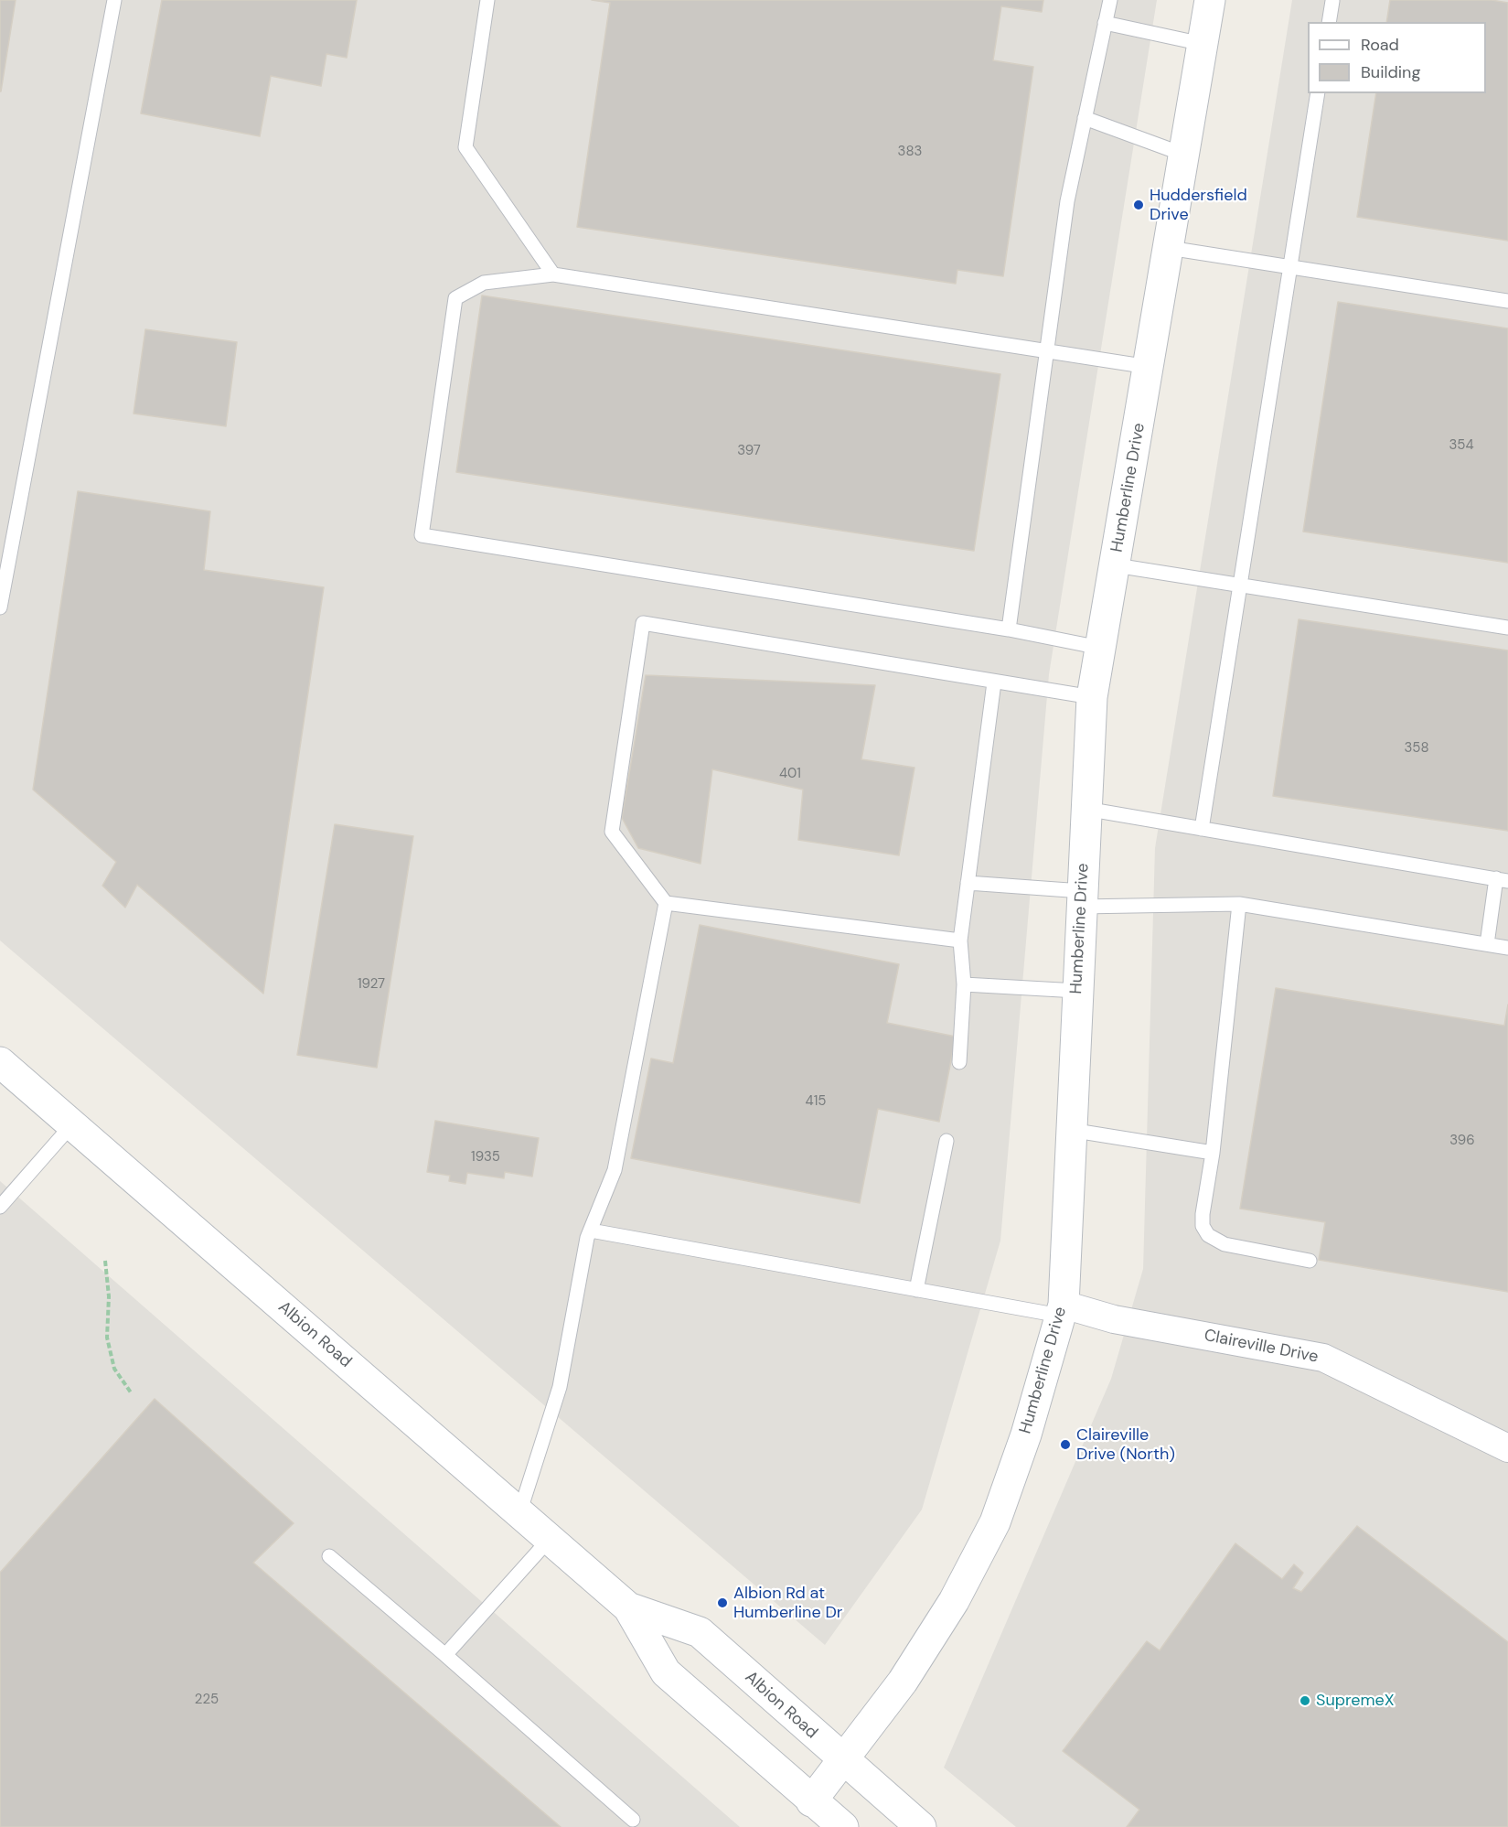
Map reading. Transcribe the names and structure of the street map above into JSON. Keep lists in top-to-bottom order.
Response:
{
  "streets": {
    "street": ["Humberline Drive", "Albion Road", "Claireville Drive"]
  },
  "crossings": [
    ["Humberline Drive", "Albion Road"],
    ["Humberline Drive", "Claireville Drive"]
  ],
  "places": [
    "Huddersfield Drive",
    "Claireville Drive (North)",
    "Albion Rd at Humberline Dr",
    "SupremeX"
  ],
  "house_numbers": [
    "383",
    "354",
    "397",
    "358",
    "401",
    "1927",
    "415",
    "396",
    "1935",
    "225"
  ],
  "legend": ["Road", "Building"]
}
